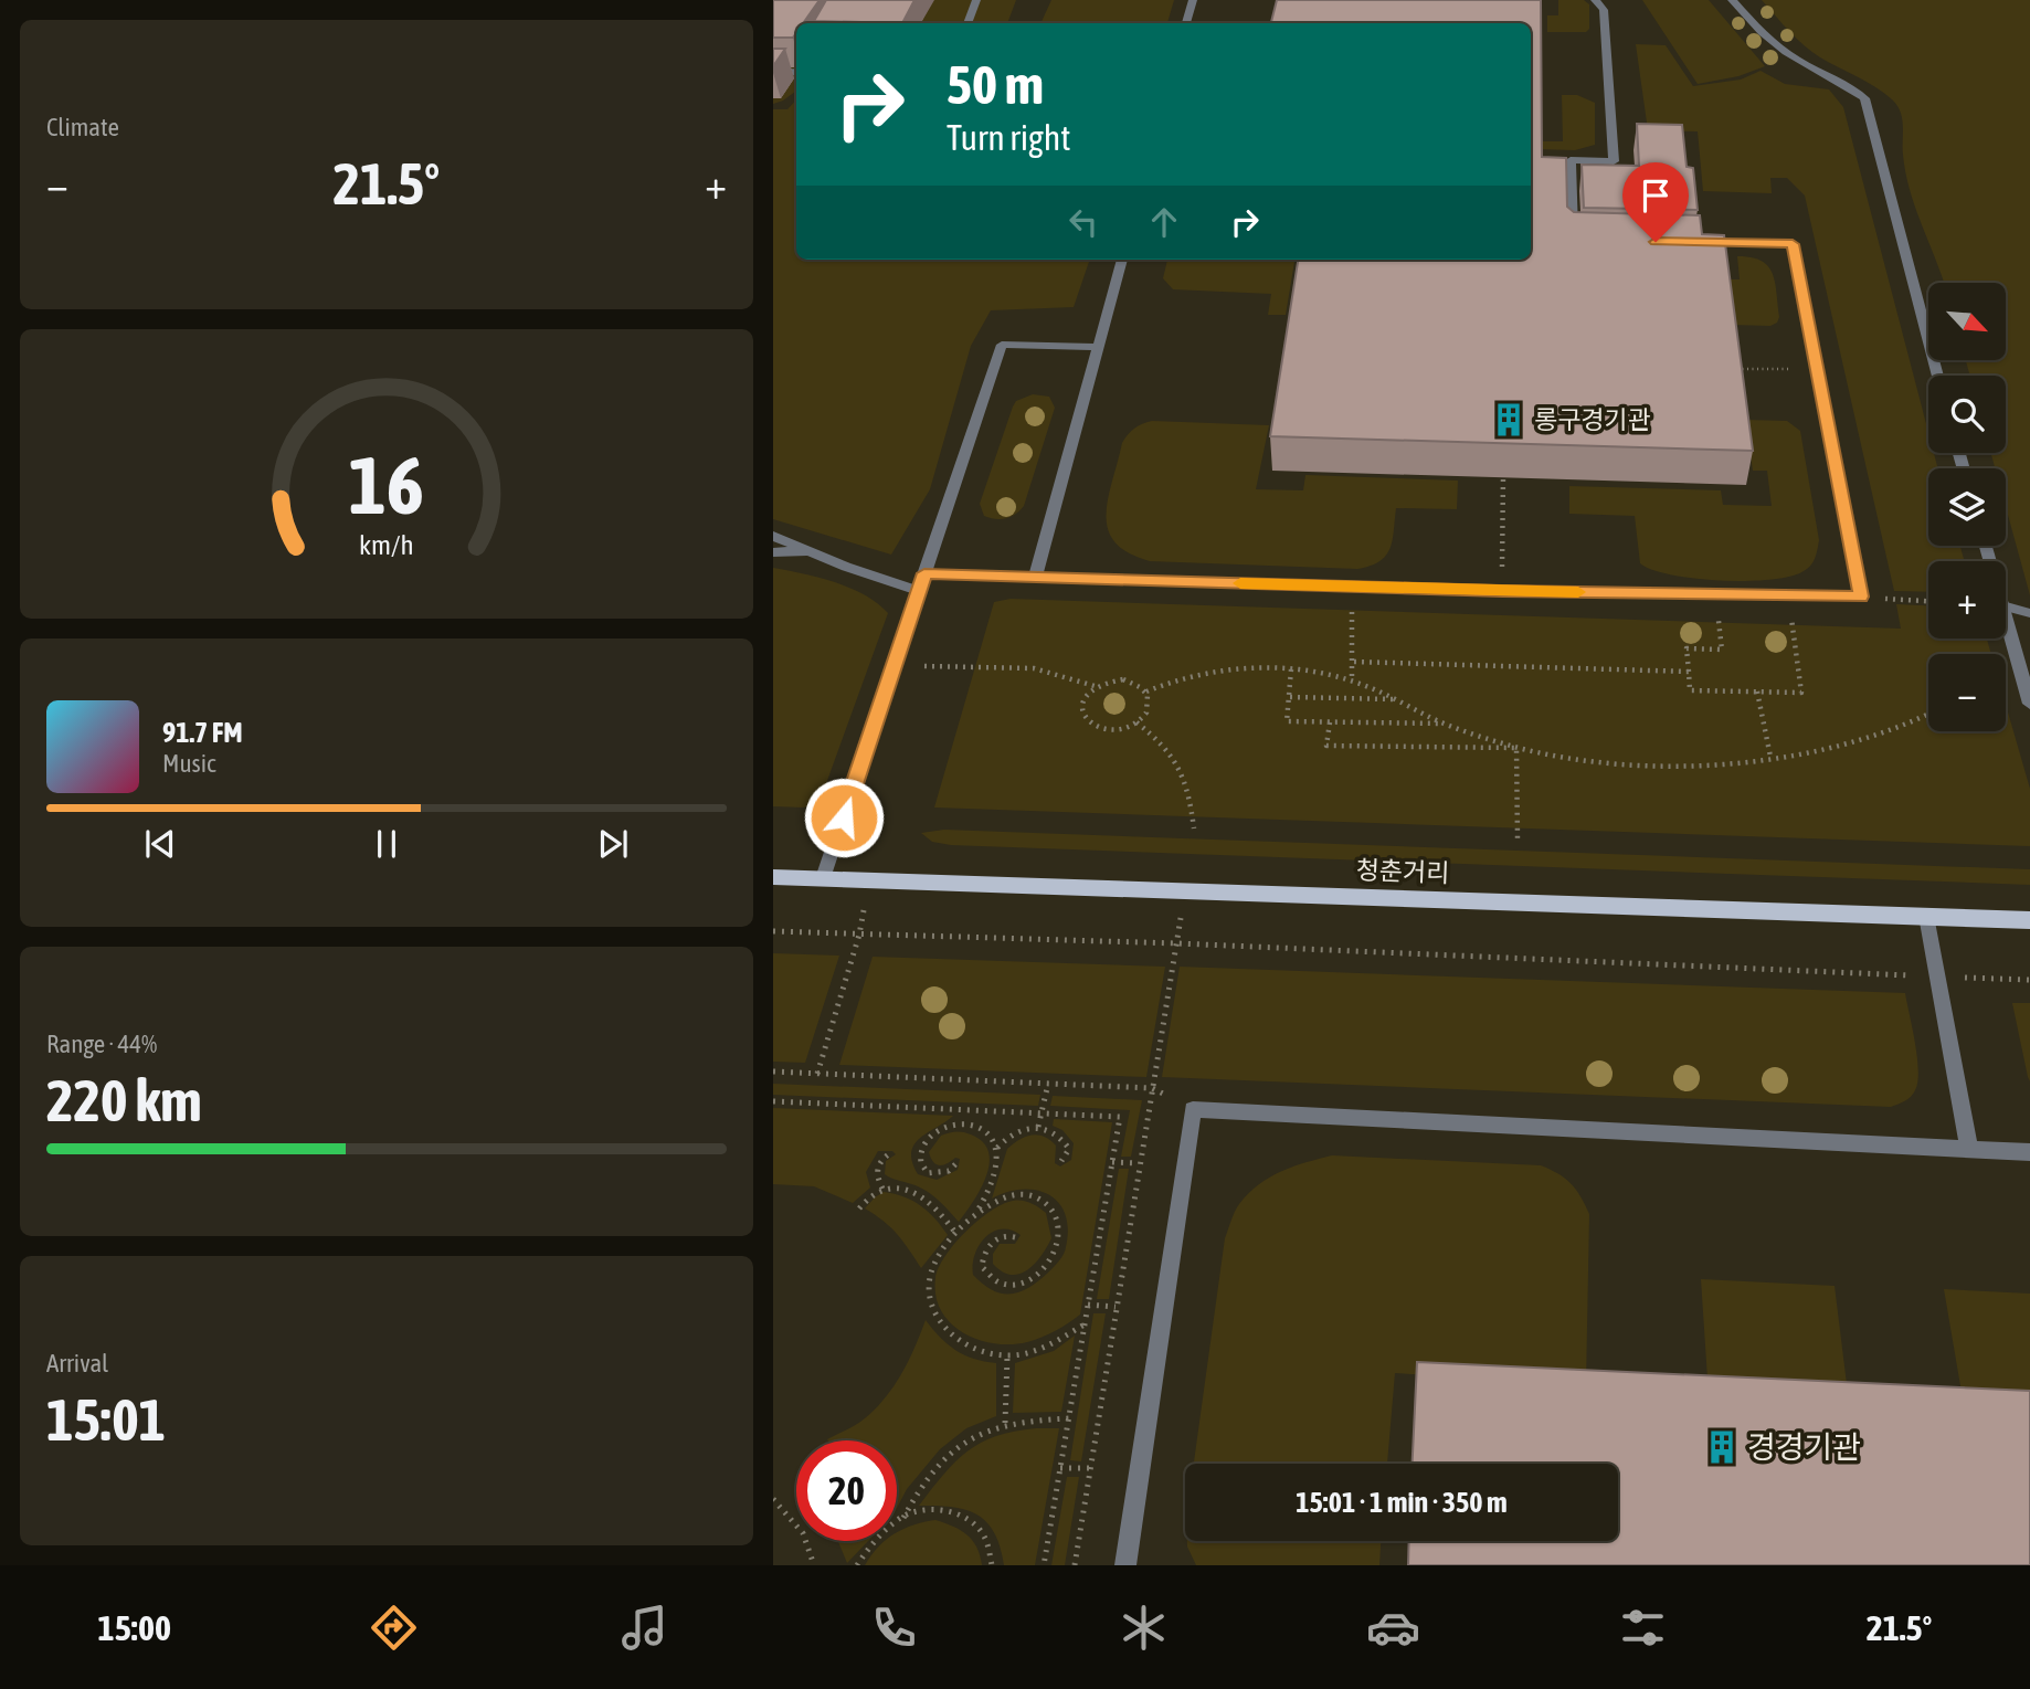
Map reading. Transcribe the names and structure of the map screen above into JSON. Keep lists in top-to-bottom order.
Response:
{
  "streets": {
    "main road": ["청춘거리"]
  },
  "places": {
    "building": ["롱구경기관", "경경기관"]
  },
  "north": "bottom right",
  "page": {
    "tile": [
      "Climate",
      ["Range · 44%", "220 km"],
      ["Arrival", "15:01"]
    ],
    "turn": ["50 m", "Turn right"],
    "heat": ["−", "21.5°", "+"],
    "map_buttons": ["+", "−"],
    "song": ["91.7 FM", "Music"],
    "limit": "20",
    "trip": "15:01 · 1 min · 350 m",
    "tabs": ["15:00", "21.5°"],
    "gauge": ["16", "km/h"]
  }
}
